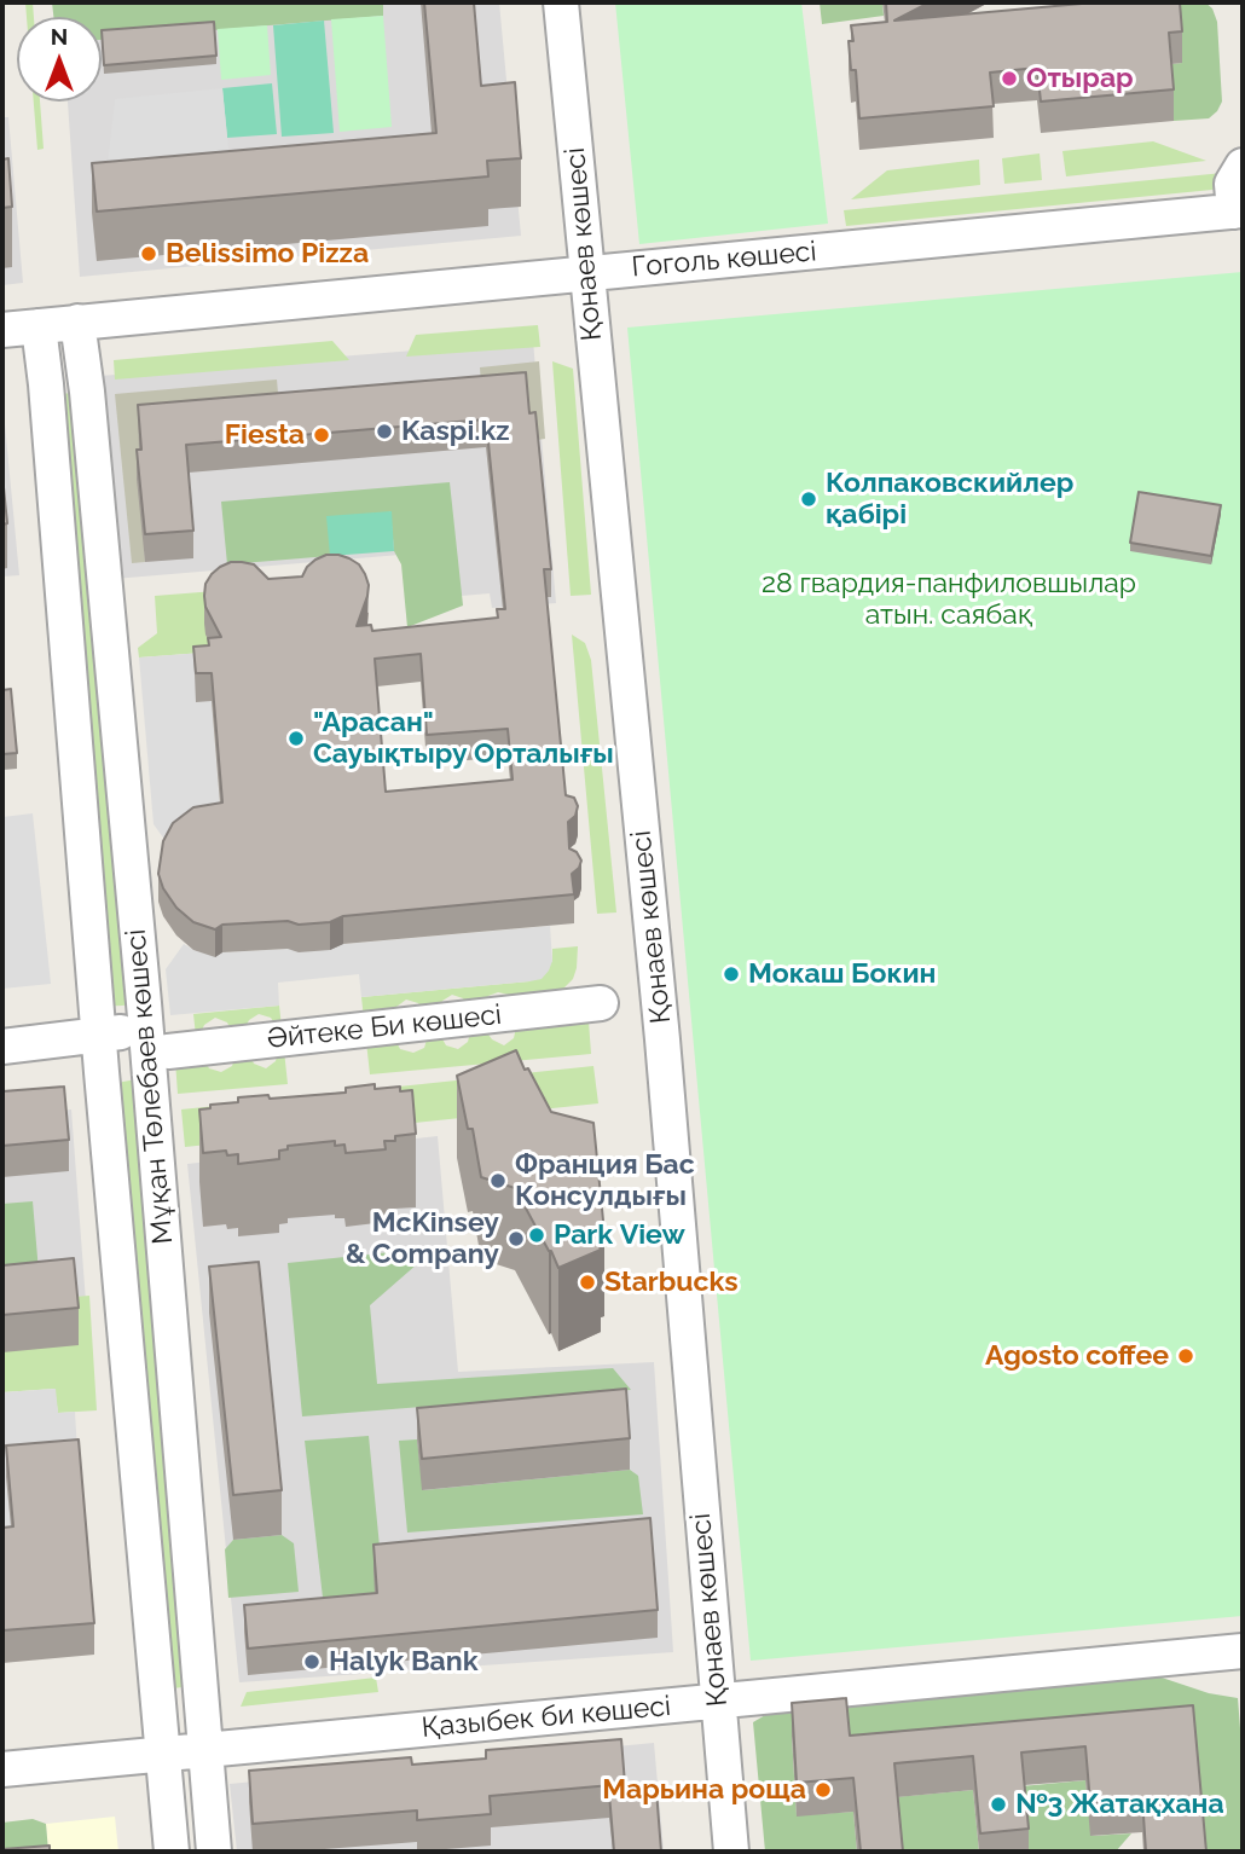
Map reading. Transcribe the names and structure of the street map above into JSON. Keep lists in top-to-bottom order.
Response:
{
  "streets": {
    "street": [
      "Қонаев көшесі",
      "Гоголь көшесі",
      "Әйтеке Би көшесі",
      "Мұқан Төлебаев көшесі",
      "Қазыбек би көшесі"
    ]
  },
  "crossings": [
    ["Қонаев көшесі", "Гоголь көшесі"],
    ["Қонаев көшесі", "Қазыбек би көшесі"],
    ["Гоголь көшесі", "Мұқан Төлебаев көшесі"],
    ["Әйтеке Би көшесі", "Мұқан Төлебаев көшесі"],
    ["Мұқан Төлебаев көшесі", "Қазыбек би көшесі"]
  ],
  "parks": ["28 гвардия-панфиловшылар атын. саябақ"],
  "places": [
    "Отырар",
    "Belissimo Pizza",
    "Kaspi.kz",
    "Fiesta",
    "Колпаковскийлер қабірі",
    "\"Арасан\" Сауықтыру Орталығы",
    "Мокаш Бокин",
    "Франция Бас Консулдығы",
    "Park View",
    "McKinsey & Company",
    "Starbucks",
    "Agosto coffee",
    "Halyk Bank",
    "Марьина роща",
    "№3 Жатақхана"
  ],
  "north": "top"
}
